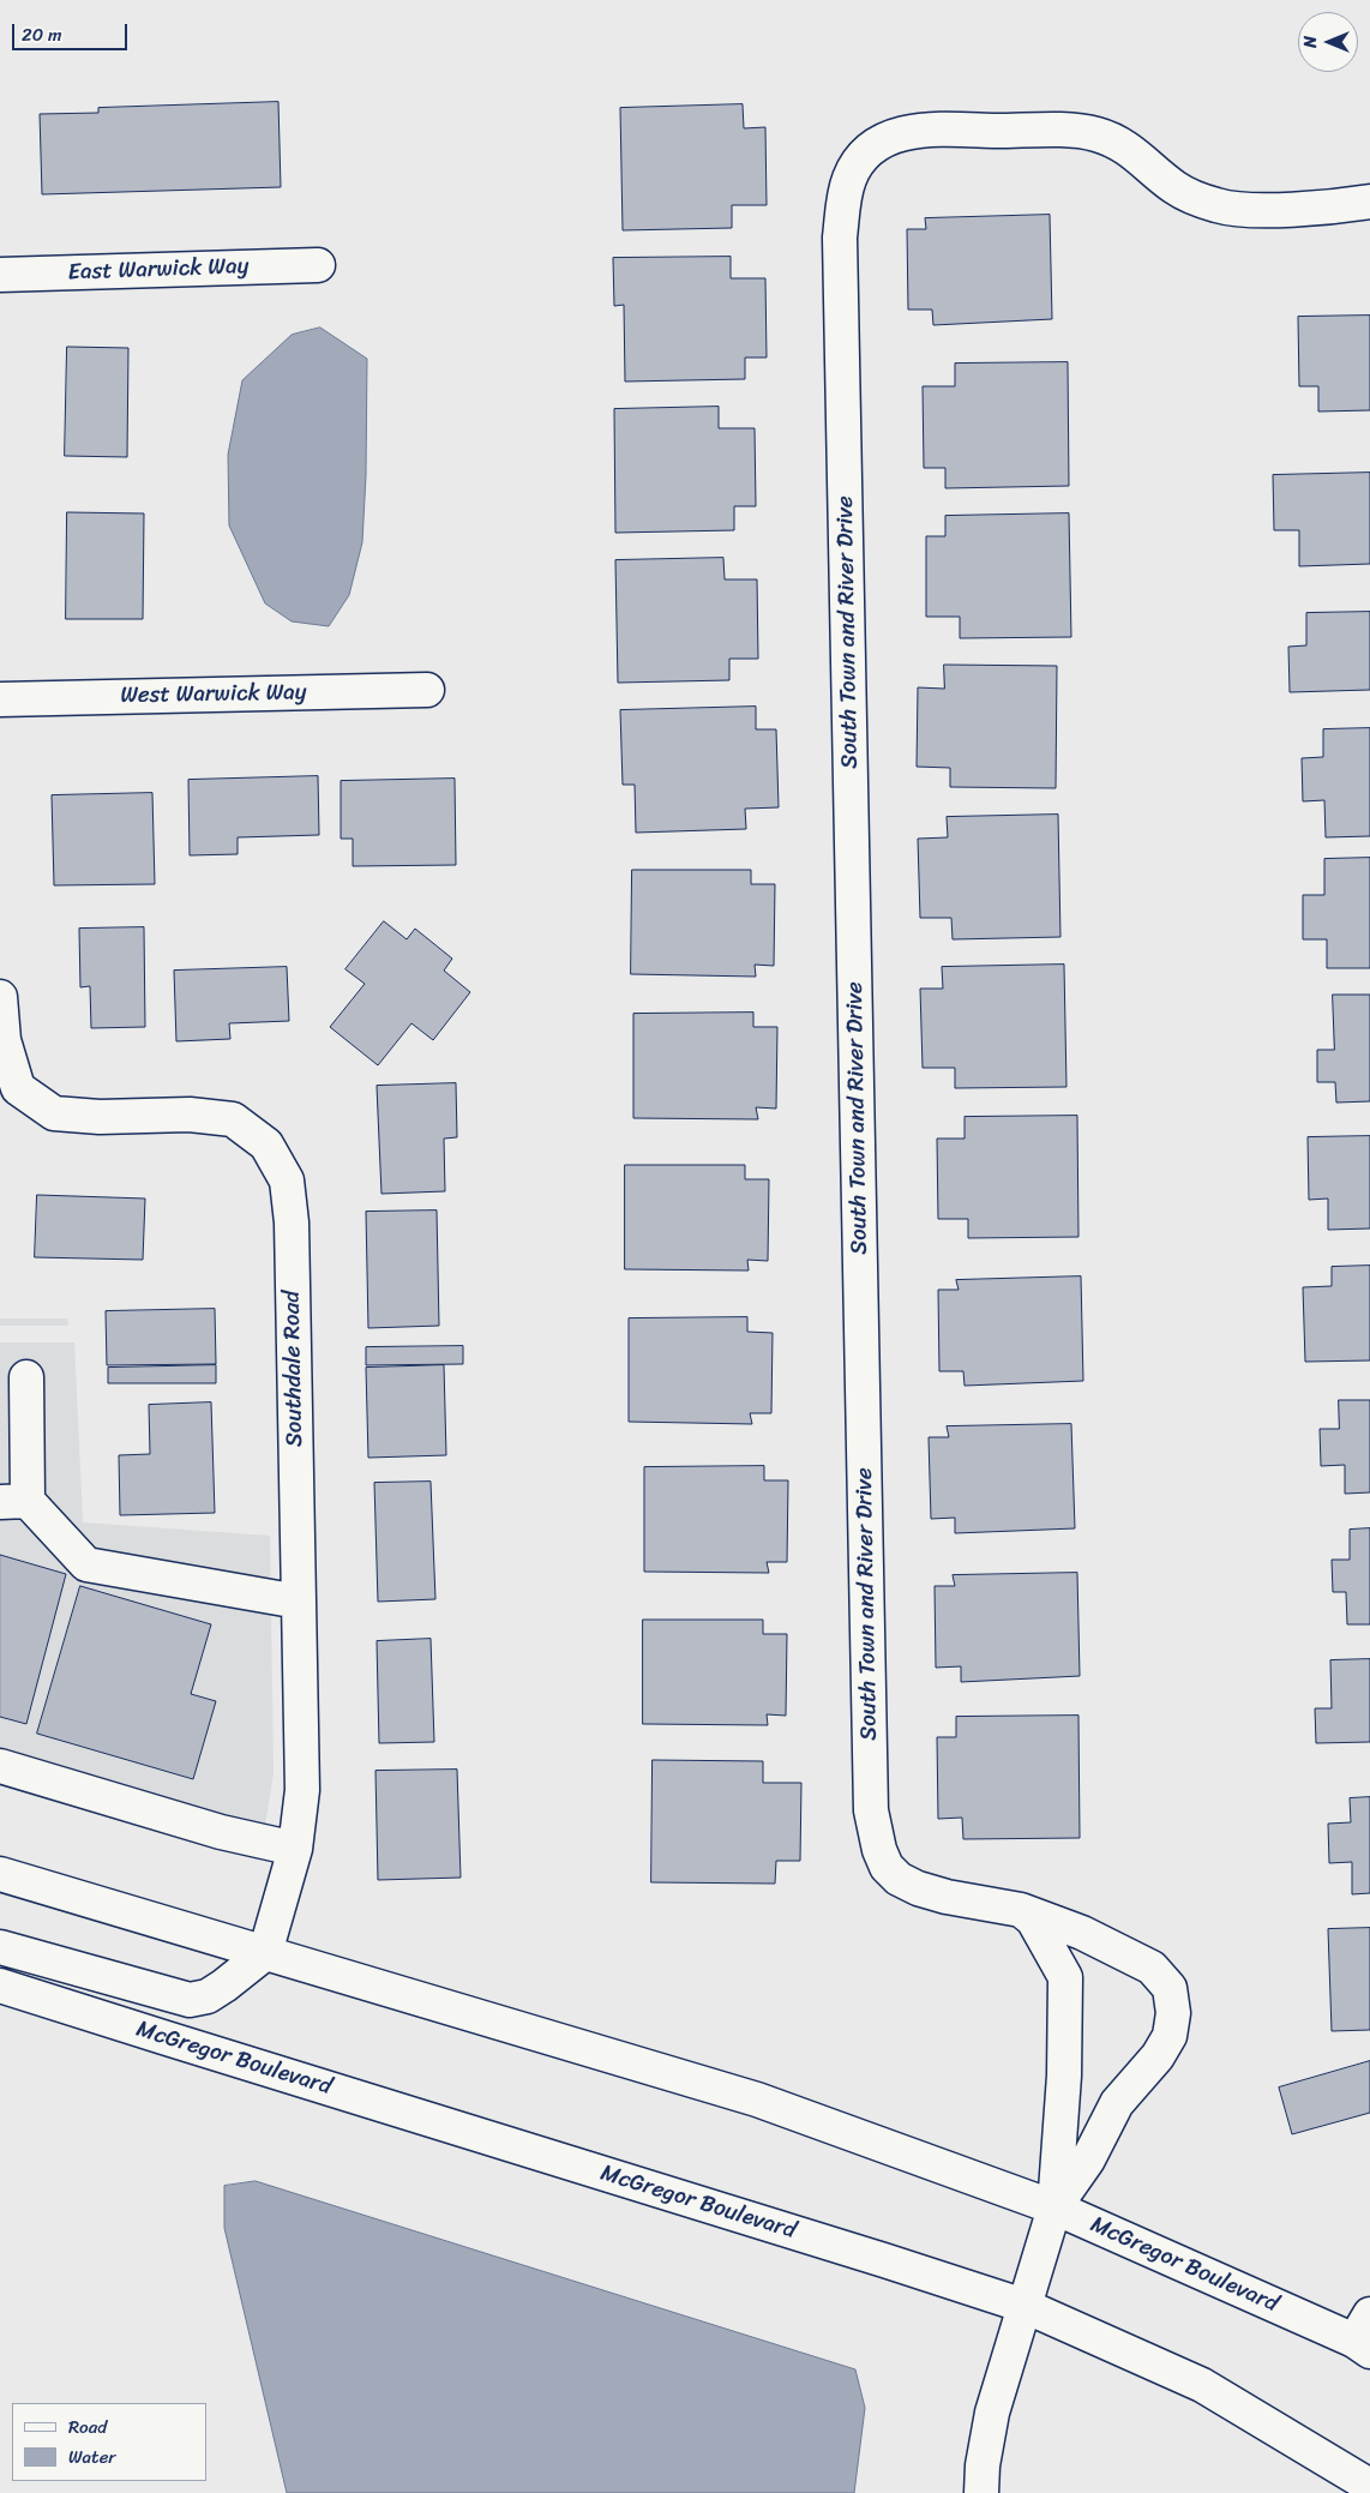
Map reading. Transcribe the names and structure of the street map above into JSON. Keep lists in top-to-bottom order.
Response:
{
  "streets": {
    "street": [
      "East Warwick Way",
      "South Town and River Drive",
      "West Warwick Way",
      "Southdale Road",
      "McGregor Boulevard"
    ]
  },
  "crossings": [
    ["South Town and River Drive", "McGregor Boulevard"],
    ["Southdale Road", "McGregor Boulevard"]
  ],
  "legend": ["Road", "Water"],
  "scale_bar": "20 m",
  "north": "left"
}
